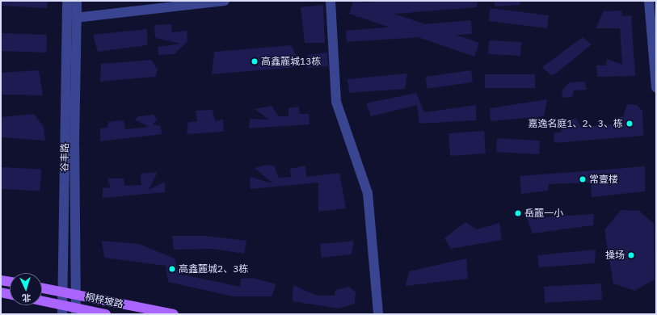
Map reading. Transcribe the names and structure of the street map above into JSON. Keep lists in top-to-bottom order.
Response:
{
  "streets": {
    "main road": ["桐梓坡路"],
    "street": ["谷丰路"]
  },
  "crossings": [
    ["谷丰路", "桐梓坡路"]
  ],
  "places": [
    "高鑫麓城13栋",
    "嘉逸名庭1、2、3、栋",
    "常壹楼",
    "岳麓一小",
    "操场",
    "高鑫麓城2、3栋"
  ],
  "north": "bottom"
}
